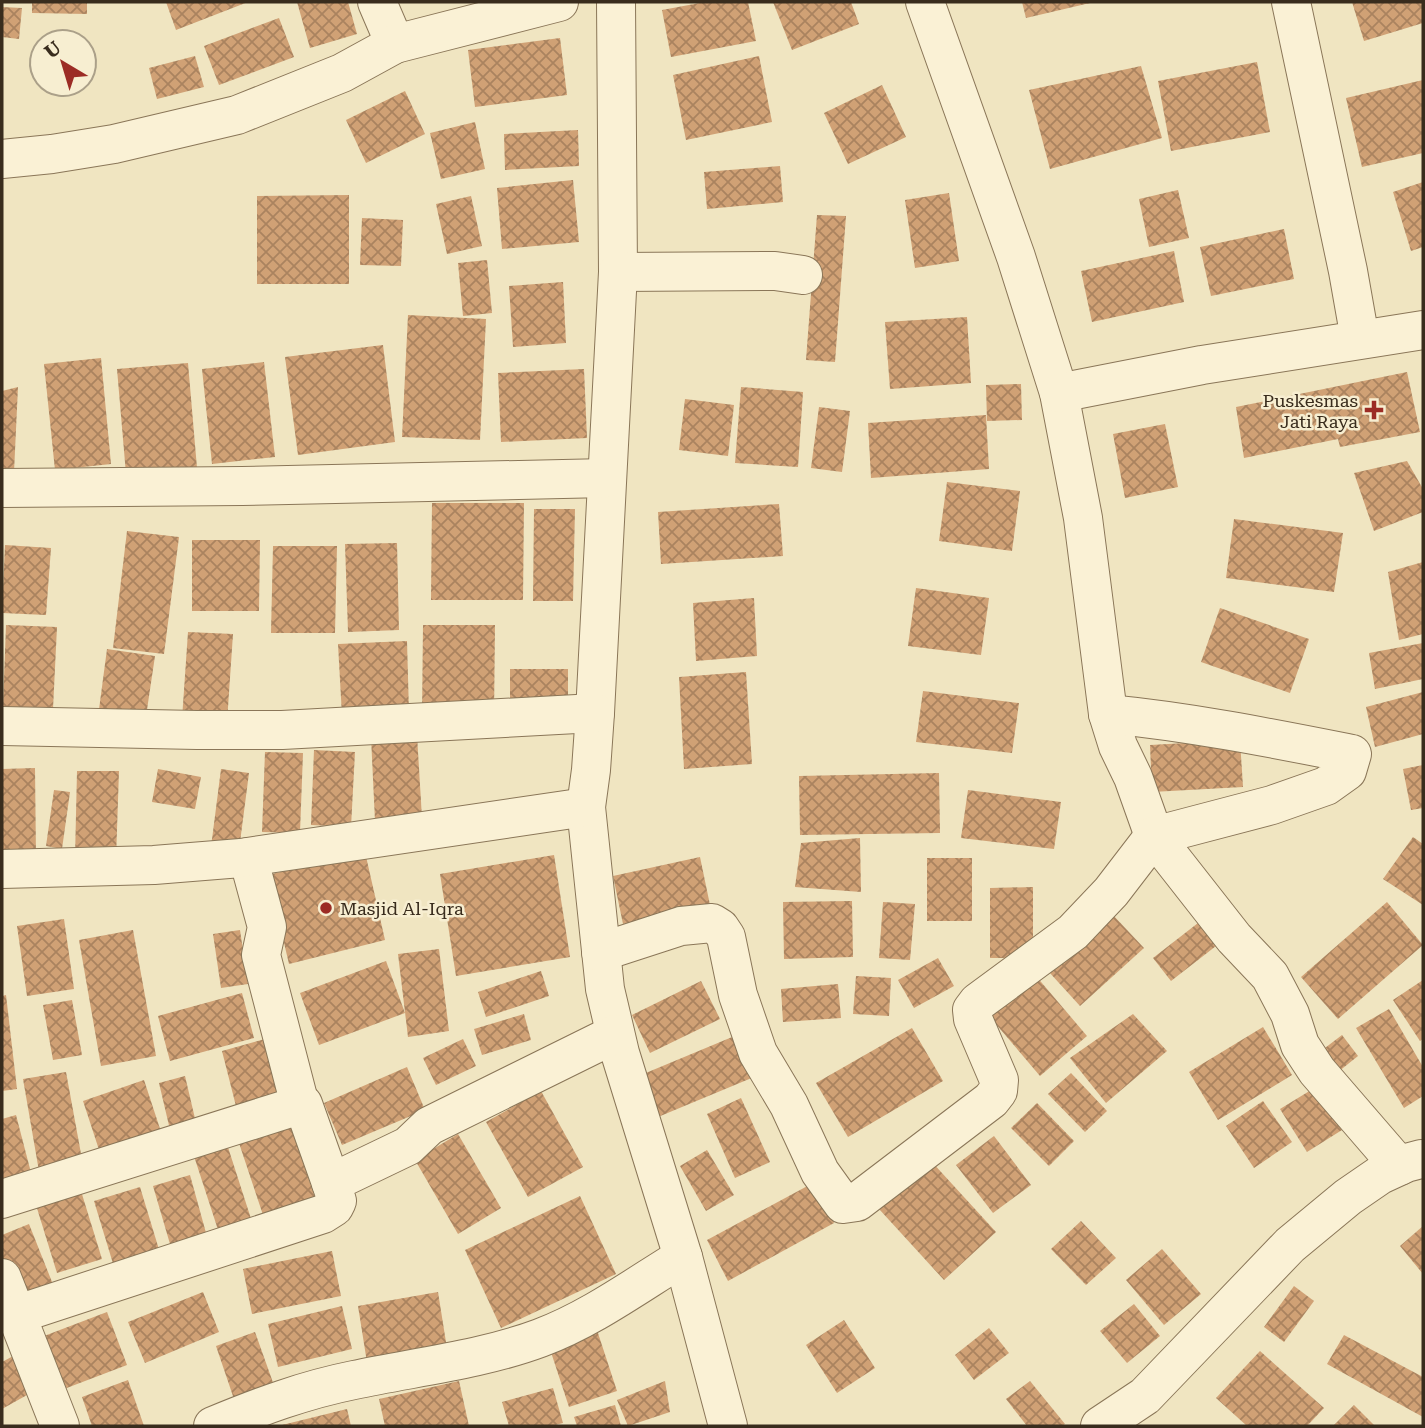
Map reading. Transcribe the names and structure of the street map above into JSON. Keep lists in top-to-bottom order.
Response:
{
  "places": {
    "health": ["Puskesmas Jati Raya"],
    "other": ["Masjid Al-Iqra"]
  },
  "north": "top left"
}
